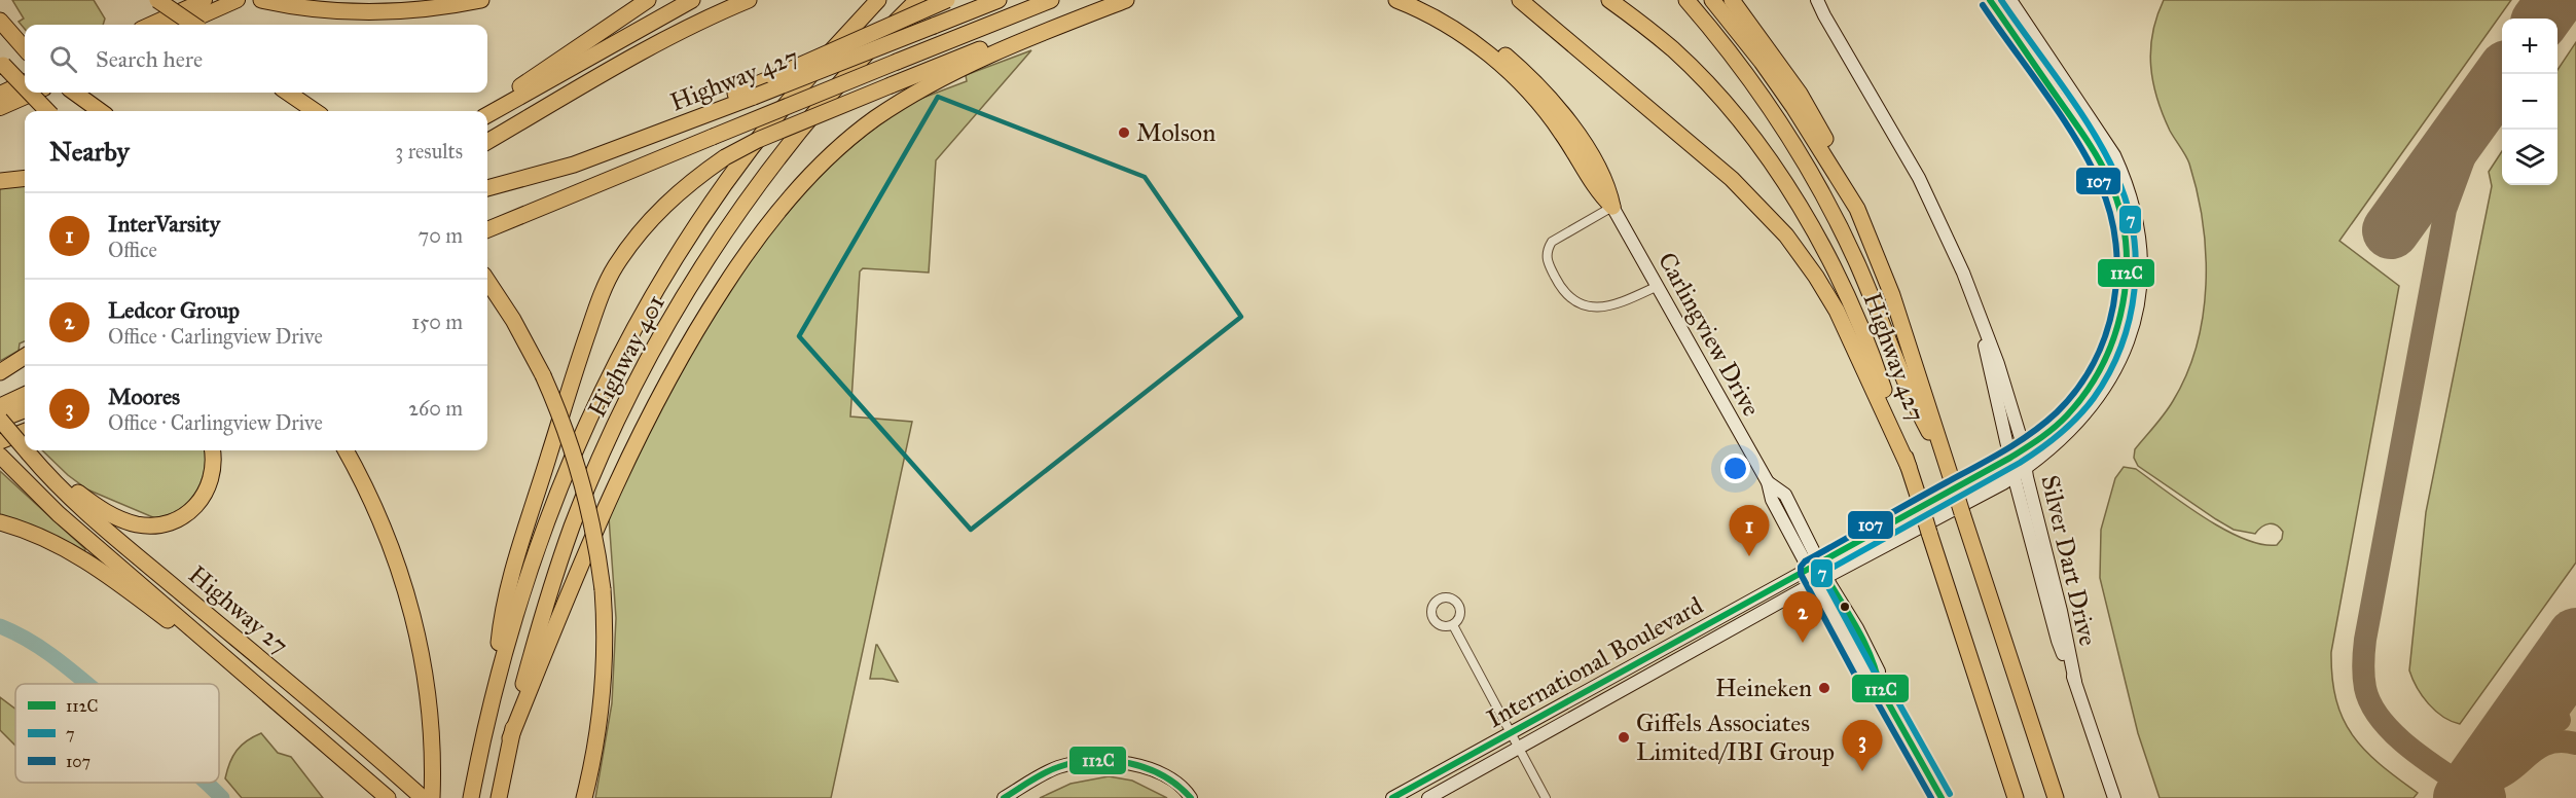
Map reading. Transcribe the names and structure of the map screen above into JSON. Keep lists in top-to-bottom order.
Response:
{
  "streets": {
    "highway": ["Highway 427", "Highway 401", "Highway 27"],
    "main road": ["Carlingview Drive", "Silver Dart Drive", "International Boulevard"]
  },
  "crossings": [
    ["Carlingview Drive", "International Boulevard"],
    ["Silver Dart Drive", "International Boulevard"]
  ],
  "places": ["Molson", "Heineken", "Giffels Associates Limited/IBI Group"],
  "lines": ["transit line 112C", "transit line 7", "transit line 107"],
  "legend": ["112C", "7", "107"],
  "page": {
    "map_buttons": ["+", "−"],
    "search": "Search here",
    "heading": ["Nearby", "3 results"],
    "list": [
      {
        "mark": "1",
        "name": "InterVarsity",
        "note": "Office",
        "value": "70 m"
      },
      {
        "mark": "2",
        "name": "Ledcor Group",
        "note": "Office · Carlingview Drive",
        "value": "150 m"
      },
      {
        "mark": "3",
        "name": "Moores",
        "note": "Office · Carlingview Drive",
        "value": "260 m"
      }
    ],
    "pins": ["1", "2", "3"]
  }
}
